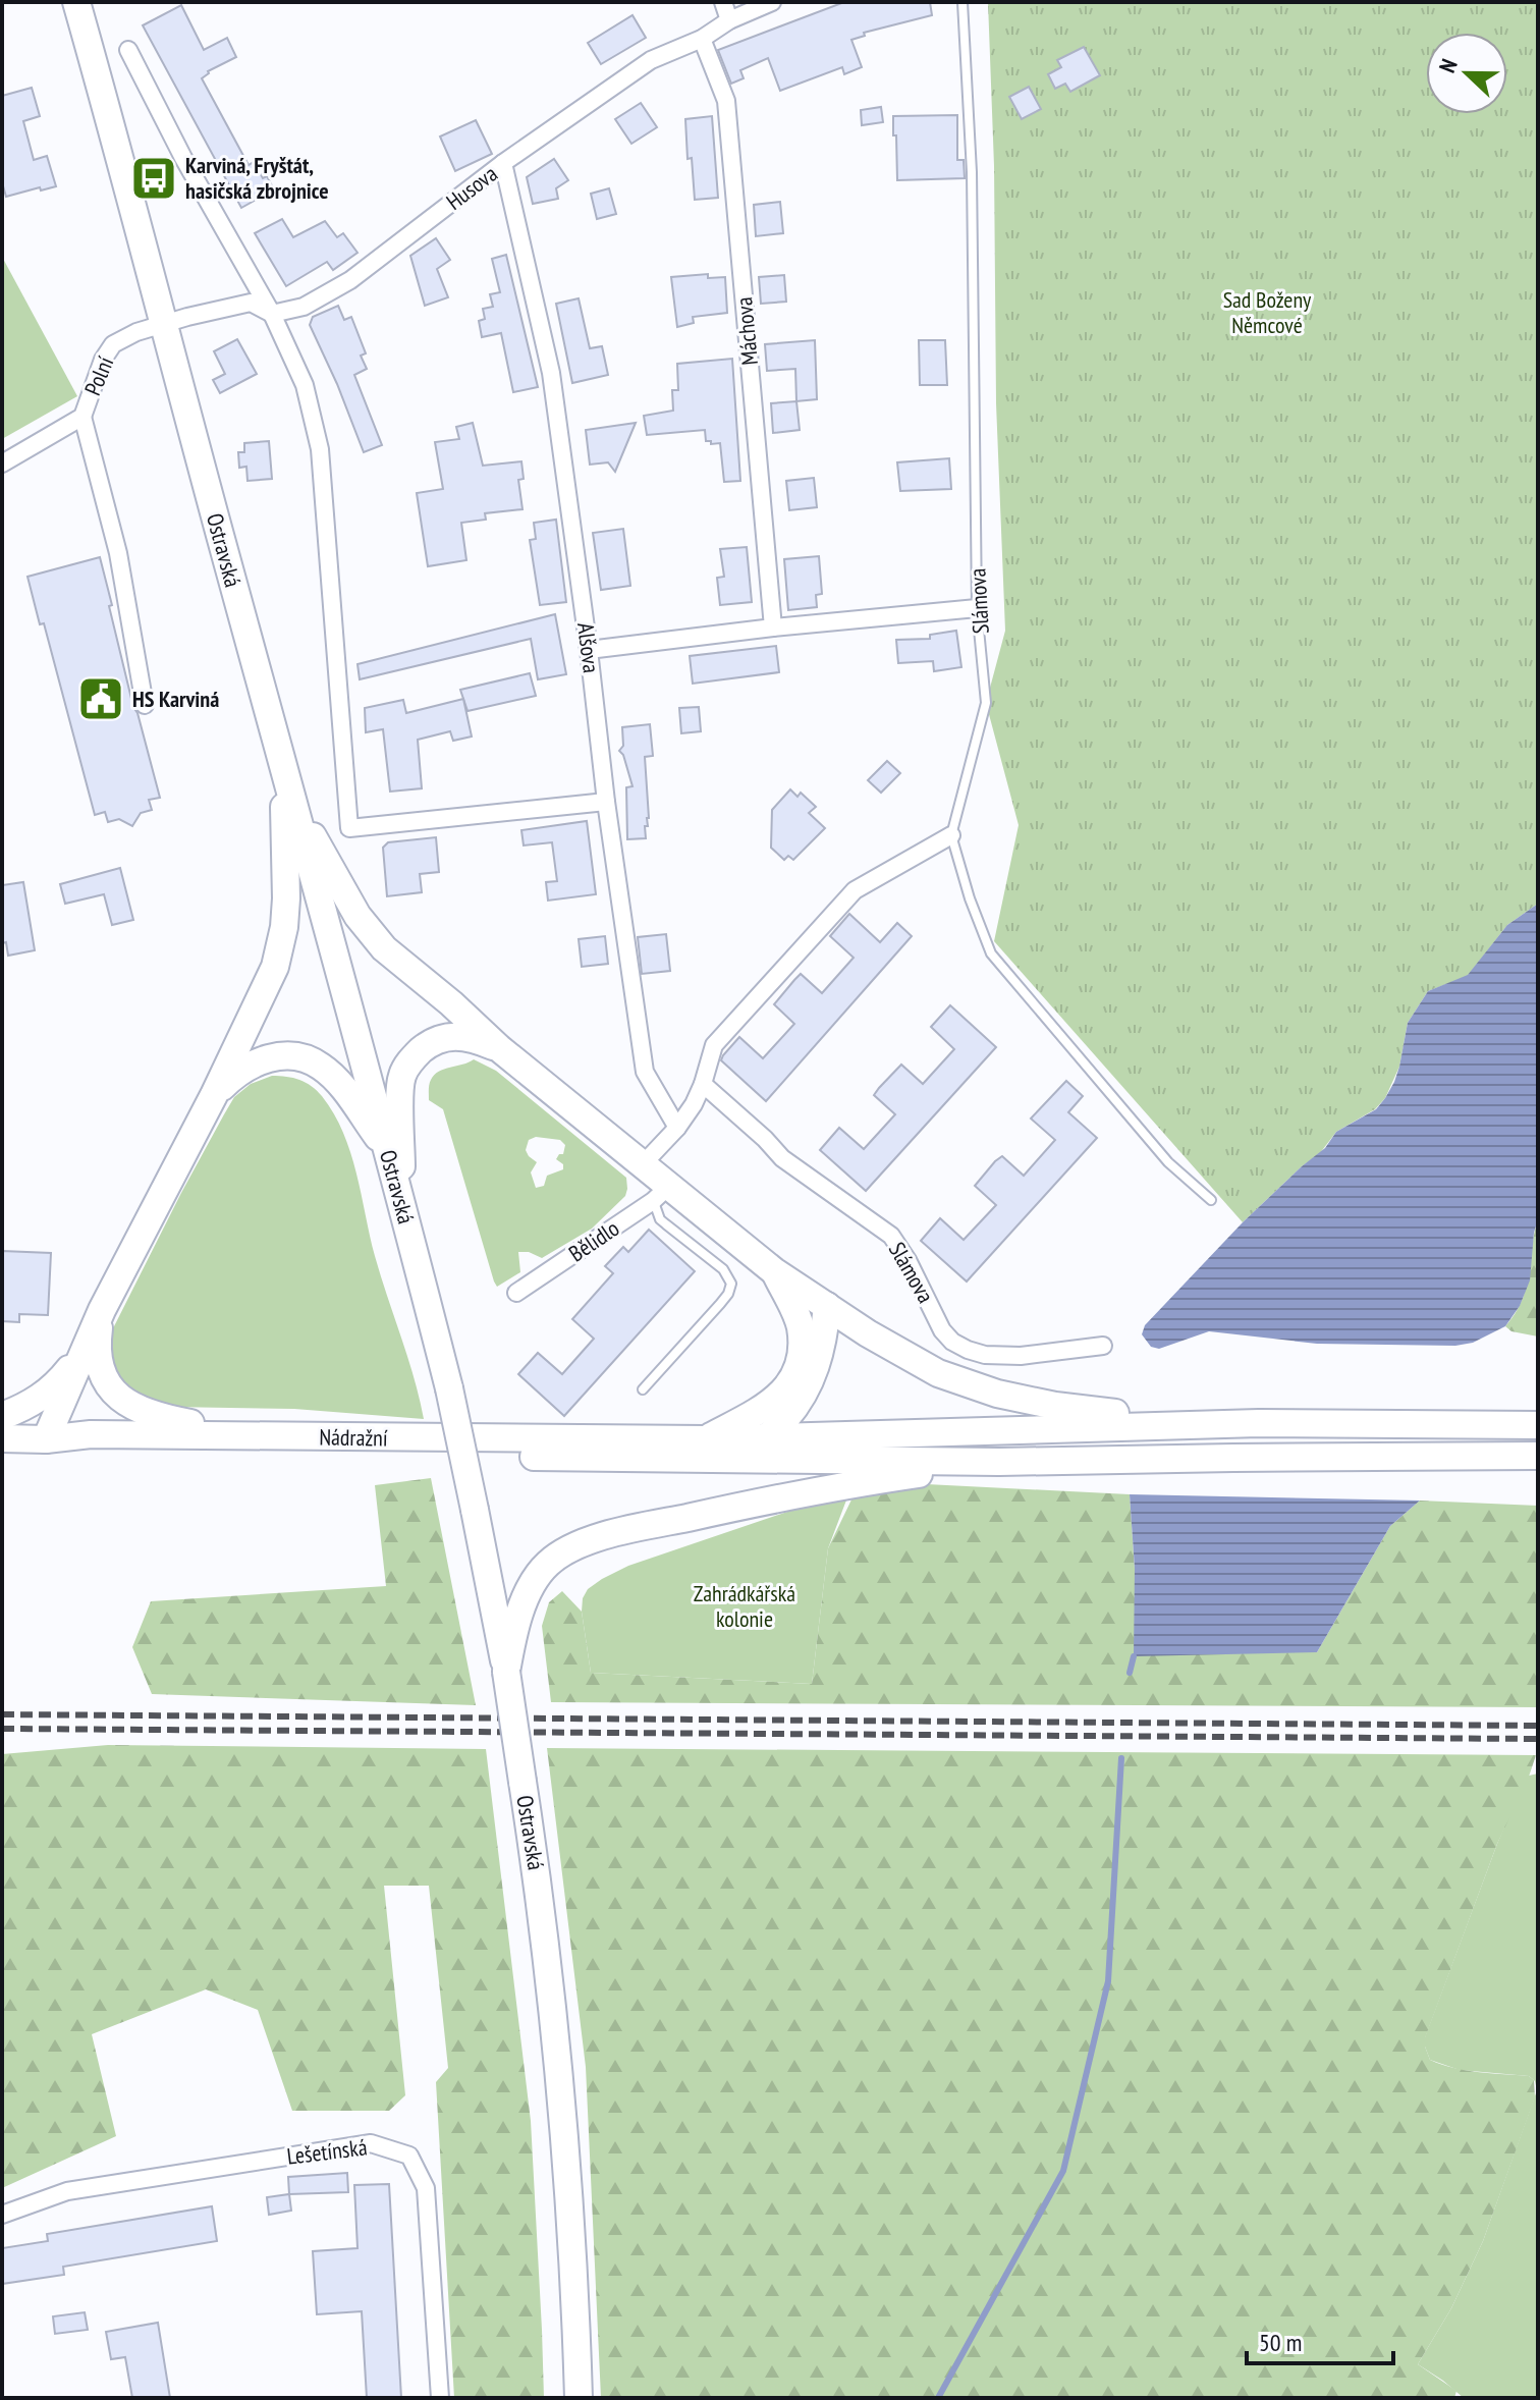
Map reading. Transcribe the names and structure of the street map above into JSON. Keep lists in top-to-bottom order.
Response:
{
  "streets": {
    "main road": ["Ostravská", "Nádražní"],
    "street": [
      "Husova",
      "Máchova",
      "Polní",
      "Slámova",
      "Alšova",
      "Bělidlo",
      "Lešetínská"
    ]
  },
  "crossings": [
    ["Husova", "Máchova"],
    ["Husova", "Polní"],
    ["Husova", "Ostravská"],
    ["Husova", "Alšova"],
    ["Polní", "Ostravská"]
  ],
  "parks": ["Sad Boženy Němcové", "Zahrádkářská kolonie"],
  "places": {
    "bus stop": ["Karviná, Fryštát, hasičská zbrojnice"],
    "public building": ["HS Karviná"]
  },
  "scale_bar": "50 m",
  "north": "left"
}
